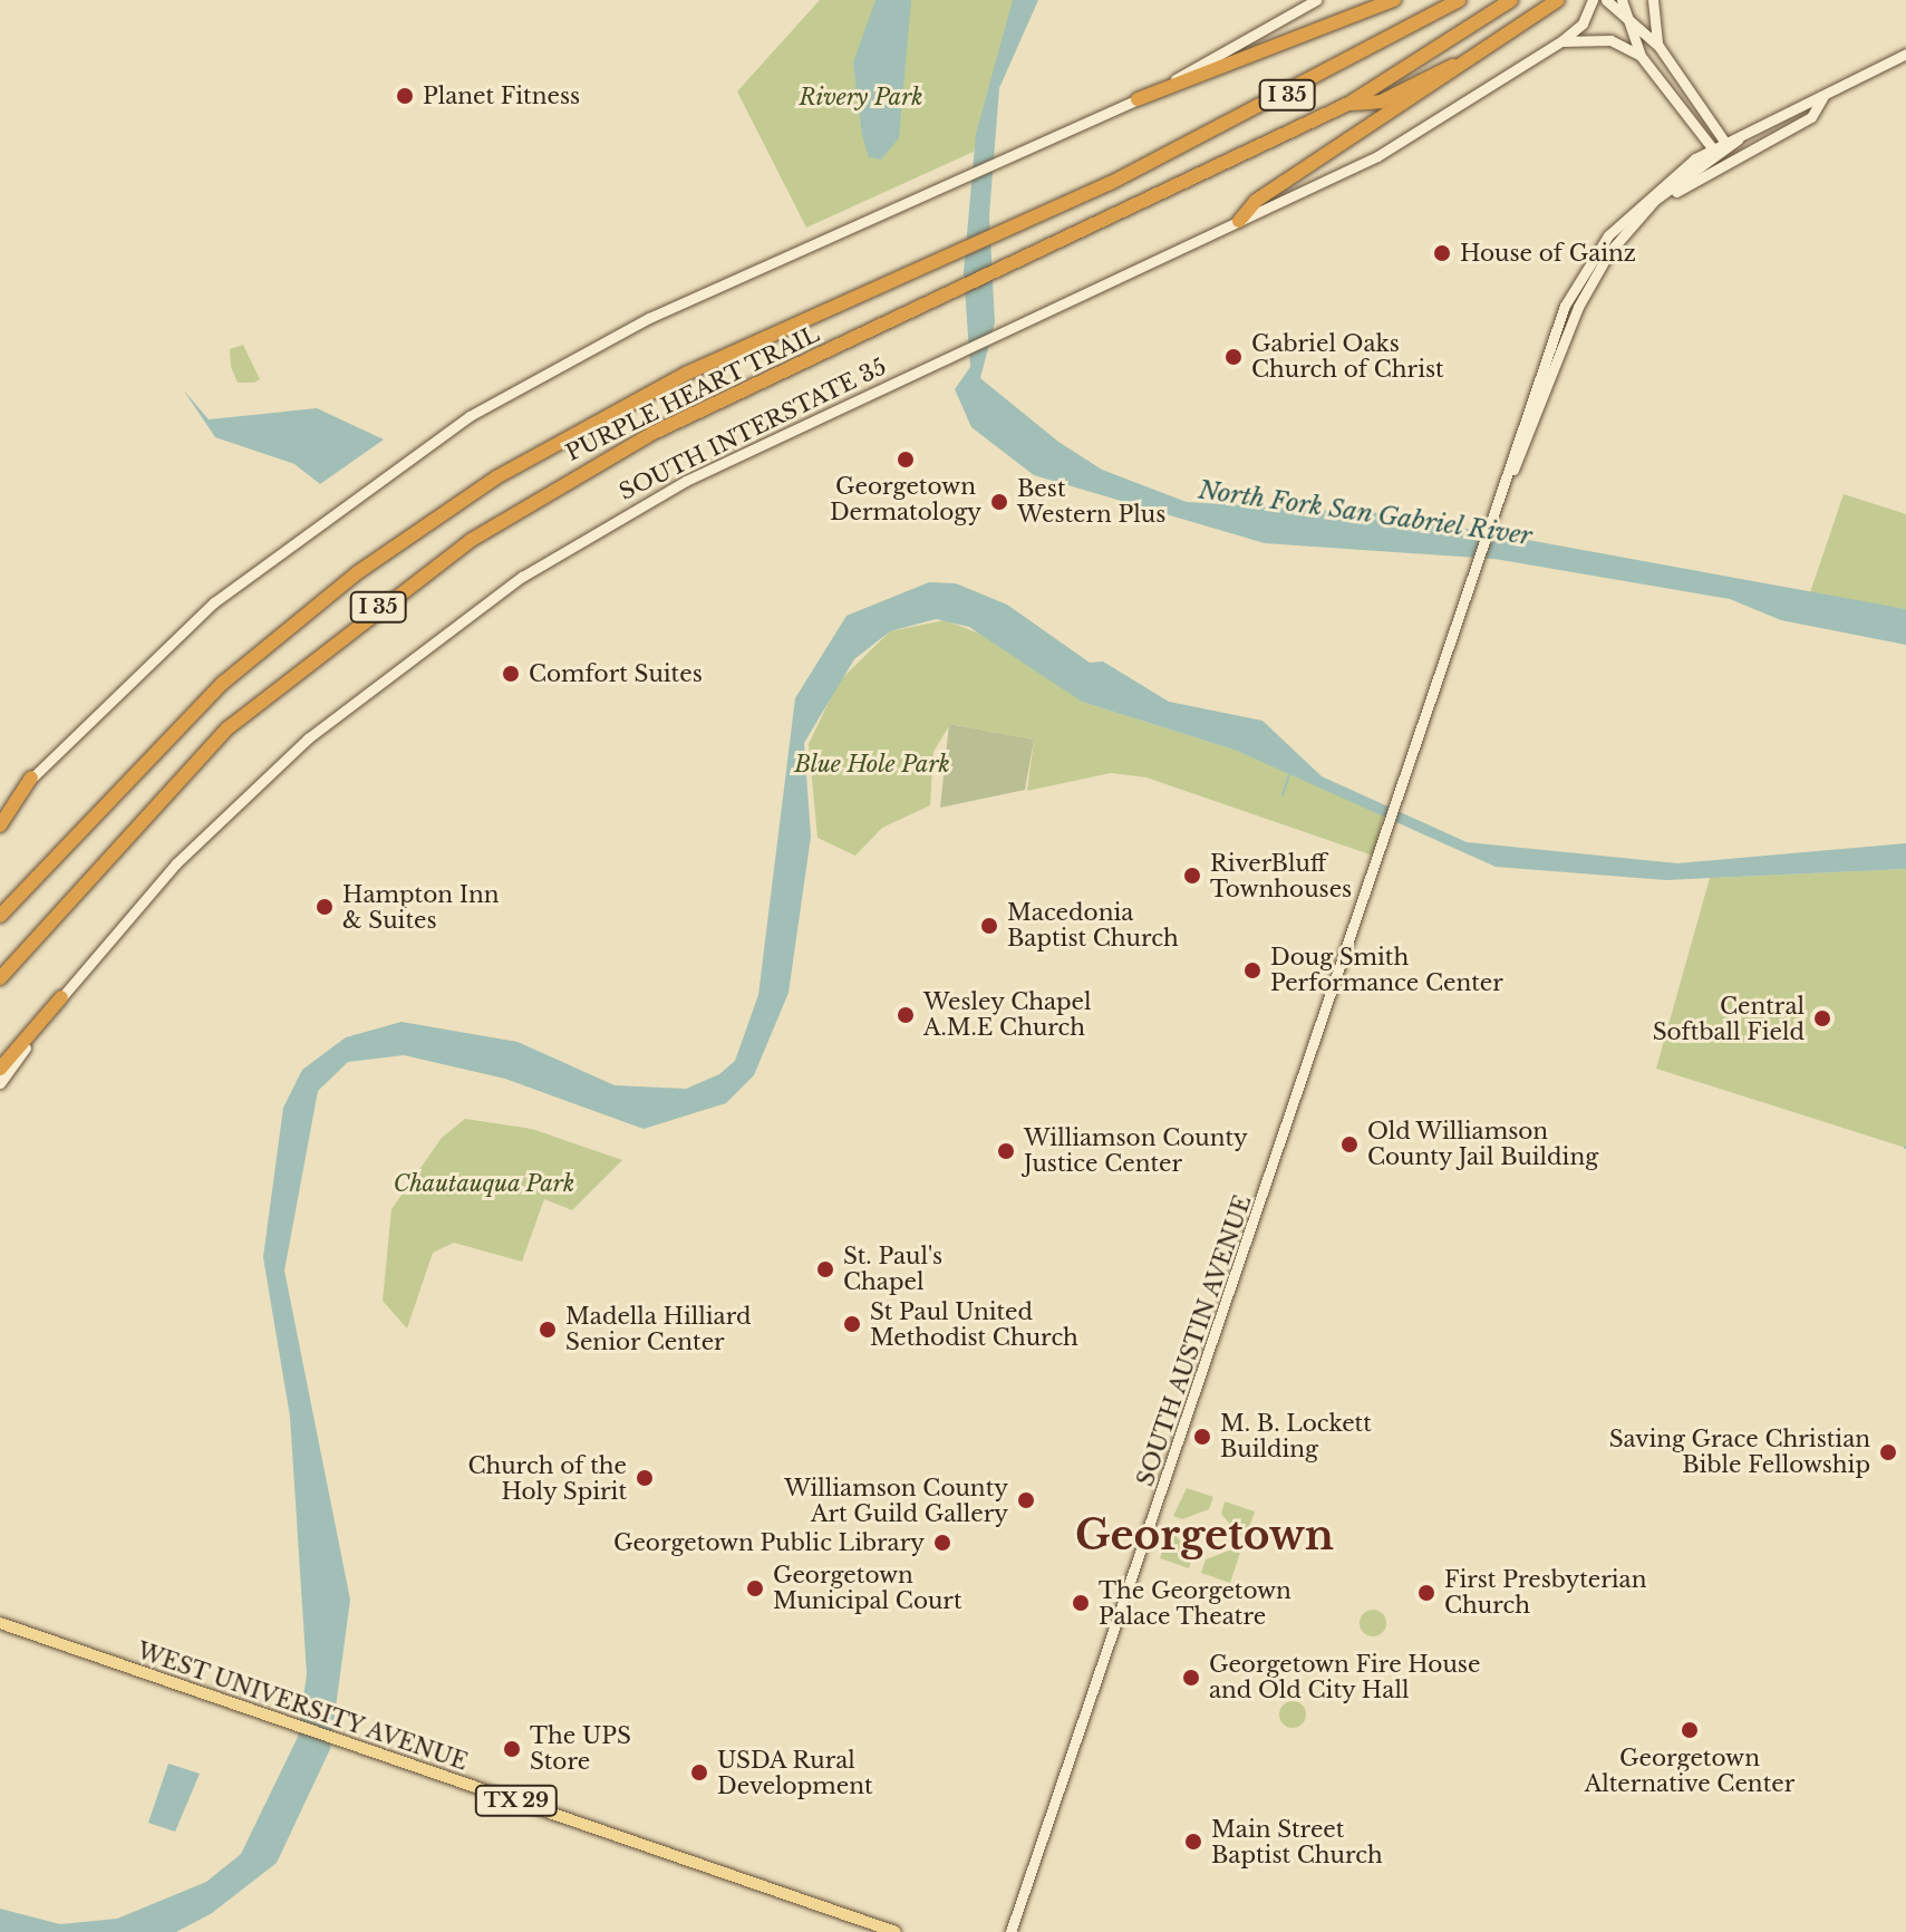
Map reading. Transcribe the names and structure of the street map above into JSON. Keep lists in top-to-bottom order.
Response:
{
  "streets": {
    "highway": ["I 35", "PURPLE HEART TRAIL"],
    "main road": [
      "SOUTH INTERSTATE 35",
      "SOUTH AUSTIN AVENUE",
      "WEST UNIVERSITY AVENUE",
      "TX 29"
    ]
  },
  "districts": ["Georgetown"],
  "water": ["North Fork San Gabriel River"],
  "parks": ["Rivery Park", "Blue Hole Park", "Chautauqua Park"],
  "places": [
    "Planet Fitness",
    "House of Gainz",
    "Gabriel Oaks Church of Christ",
    "Georgetown Dermatology",
    "Best Western Plus",
    "Comfort Suites",
    "RiverBluff Townhouses",
    "Hampton Inn & Suites",
    "Macedonia Baptist Church",
    "Doug Smith Performance Center",
    "Wesley Chapel A.M.E Church",
    "Central Softball Field",
    "Old Williamson County Jail Building",
    "Williamson County Justice Center",
    "St. Paul's Chapel",
    "St Paul United Methodist Church",
    "Madella Hilliard Senior Center",
    "M. B. Lockett Building",
    "Saving Grace Christian Bible Fellowship",
    "Church of the Holy Spirit",
    "Williamson County Art Guild Gallery",
    "Georgetown Public Library",
    "Georgetown Municipal Court",
    "First Presbyterian Church",
    "The Georgetown Palace Theatre",
    "Georgetown Fire House and Old City Hall",
    "Georgetown Alternative Center",
    "The UPS Store",
    "USDA Rural Development",
    "Main Street Baptist Church"
  ]
}
